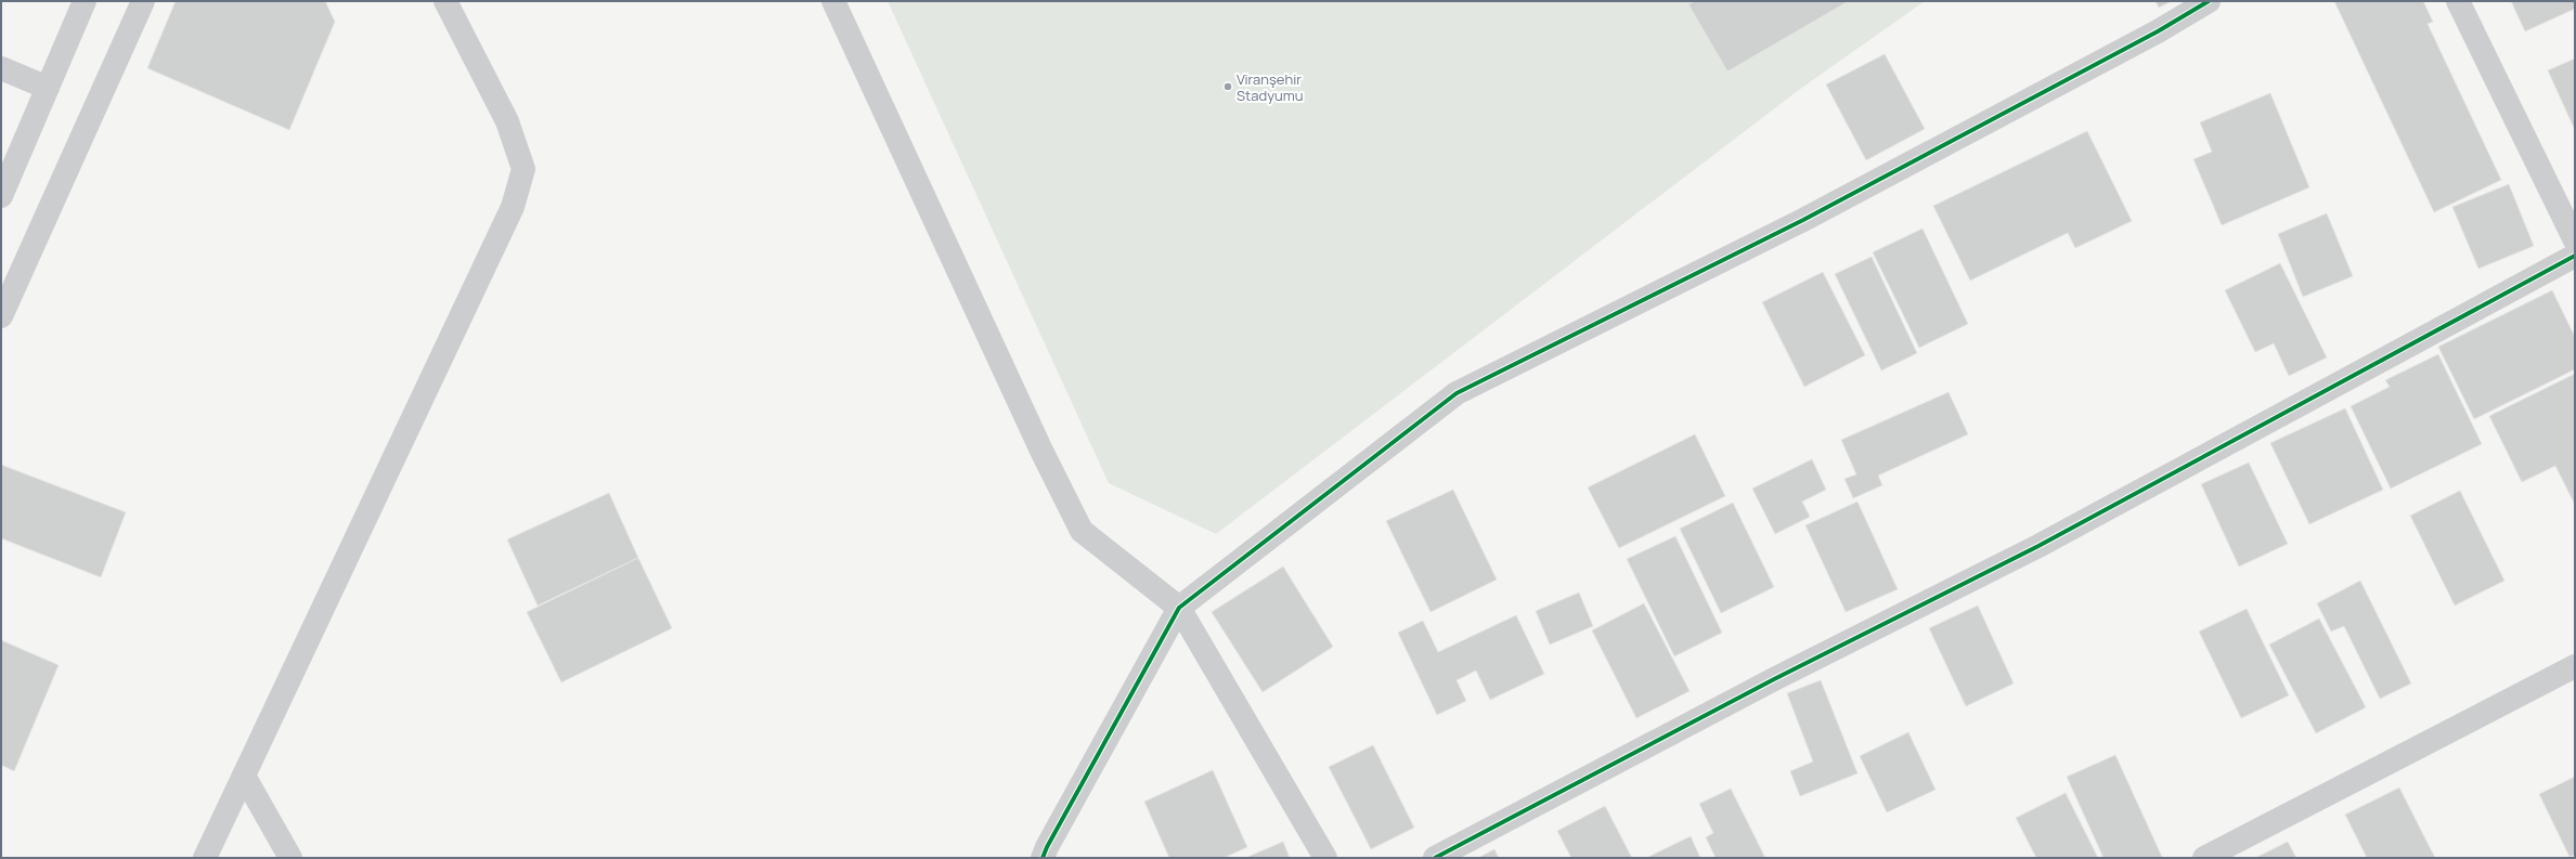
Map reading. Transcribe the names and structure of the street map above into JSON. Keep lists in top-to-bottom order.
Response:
{
  "places": ["Viranşehir Stadyumu"]
}
